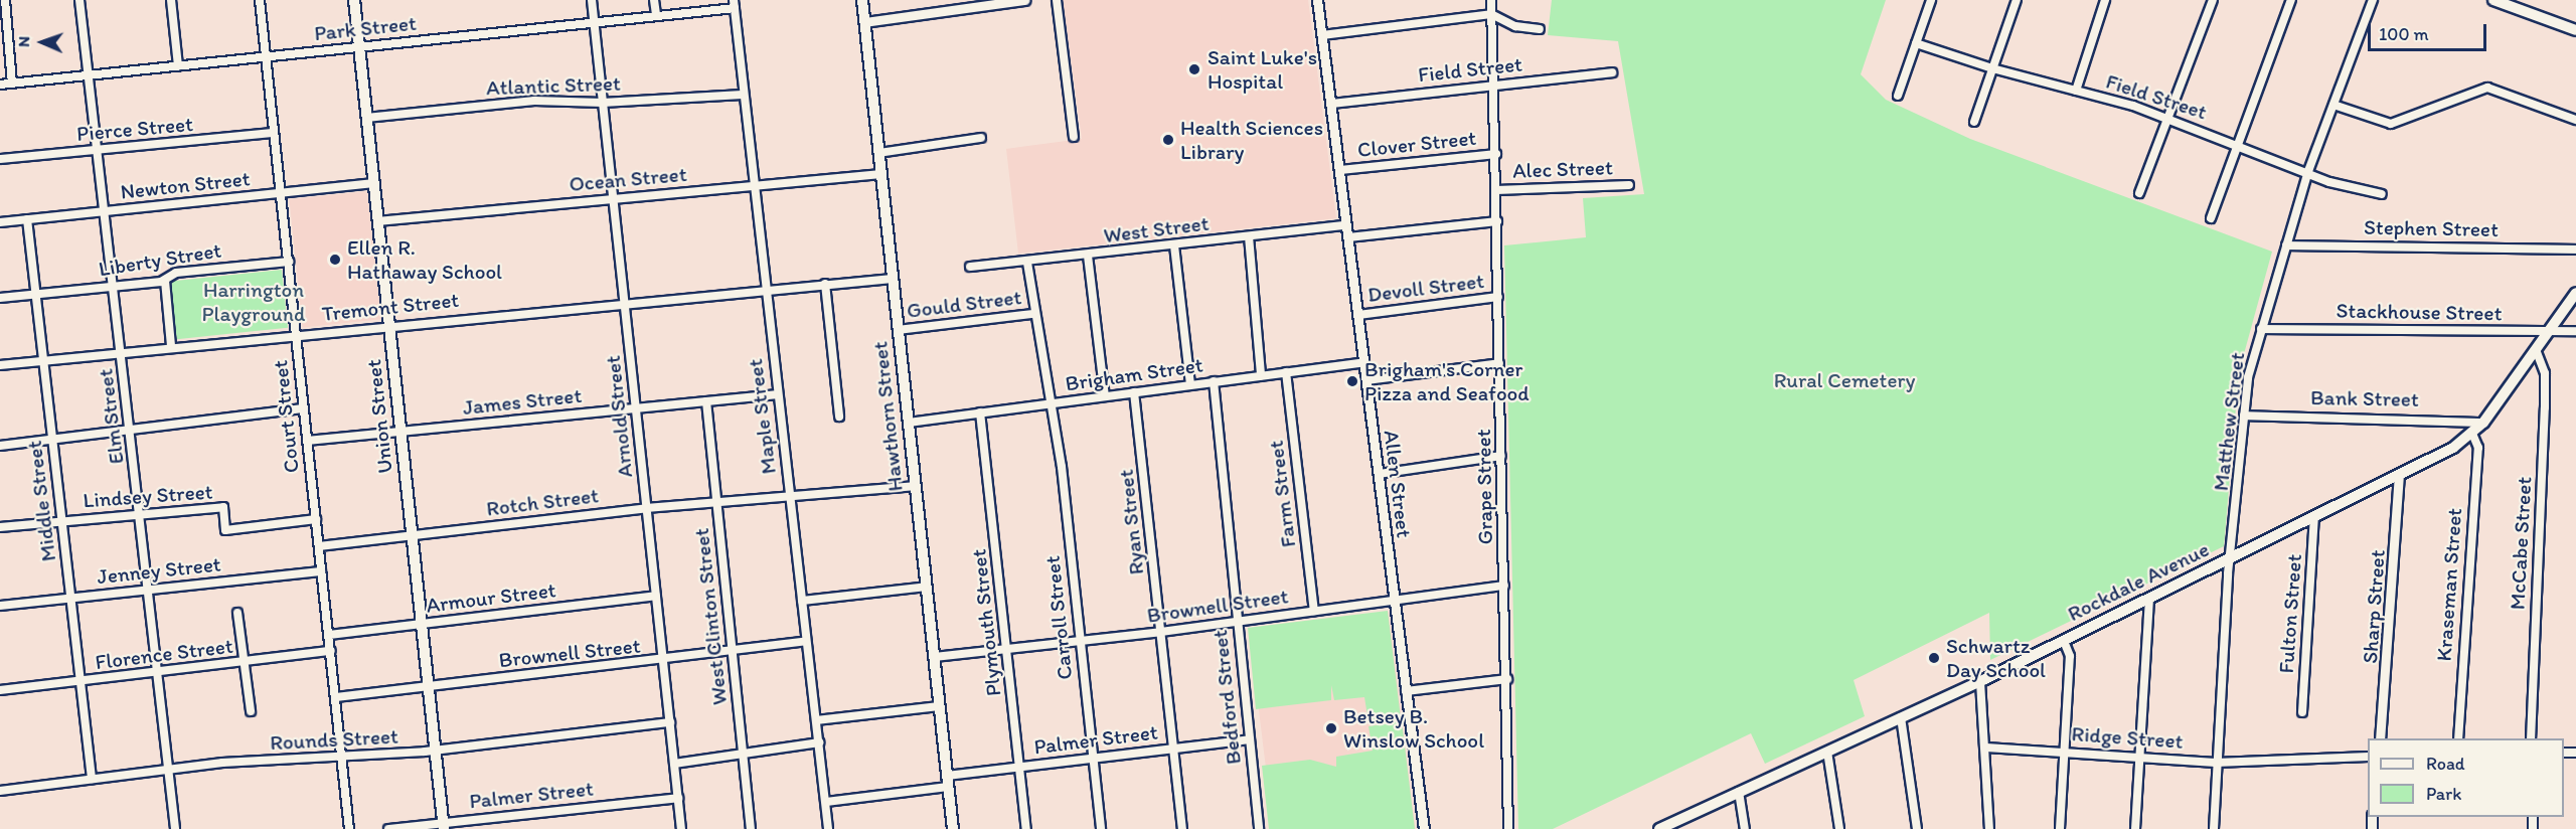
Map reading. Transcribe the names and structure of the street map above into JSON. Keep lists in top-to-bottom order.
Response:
{
  "streets": {
    "main road": ["Union Street", "Hawthorn Street", "Rockdale Avenue"],
    "street": [
      "Park Street",
      "Field Street",
      "Atlantic Street",
      "Pierce Street",
      "Clover Street",
      "Alec Street",
      "Ocean Street",
      "Newton Street",
      "Stephen Street",
      "West Street",
      "Liberty Street",
      "Devoll Street",
      "Gould Street",
      "Tremont Street",
      "Stackhouse Street",
      "Brigham Street",
      "Bank Street",
      "James Street",
      "Elm Street",
      "Court Street",
      "Arnold Street",
      "Maple Street",
      "Matthew Street",
      "Allen Street",
      "Grape Street",
      "Farm Street",
      "Lindsey Street",
      "Middle Street",
      "Rotch Street",
      "Ryan Street",
      "McCabe Street",
      "Jenney Street",
      "Kraseman Street",
      "Armour Street",
      "Brownell Street",
      "Sharp Street",
      "Fulton Street",
      "West Clinton Street",
      "Carroll Street",
      "Plymouth Street",
      "Florence Street",
      "Bedford Street",
      "Ridge Street",
      "Rounds Street",
      "Palmer Street"
    ]
  },
  "crossings": [
    ["Park Street", "Elm Street"],
    ["Park Street", "Court Street"],
    ["Park Street", "Union Street"],
    ["Park Street", "Arnold Street"],
    ["Park Street", "Maple Street"],
    ["Field Street", "Matthew Street"],
    ["Field Street", "Allen Street"],
    ["Field Street", "Grape Street"],
    ["Atlantic Street", "Union Street"],
    ["Atlantic Street", "Arnold Street"],
    ["Atlantic Street", "Maple Street"],
    ["Pierce Street", "Elm Street"],
    ["Pierce Street", "Court Street"],
    ["Clover Street", "Allen Street"],
    ["Clover Street", "Grape Street"],
    ["Alec Street", "Grape Street"],
    ["Ocean Street", "Union Street"],
    ["Ocean Street", "Arnold Street"],
    ["Ocean Street", "Maple Street"],
    ["Ocean Street", "Hawthorn Street"],
    ["Newton Street", "Elm Street"],
    ["Newton Street", "Court Street"],
    ["Newton Street", "Union Street"],
    ["Newton Street", "Middle Street"],
    ["Stephen Street", "Matthew Street"],
    ["West Street", "Allen Street"],
    ["West Street", "Carroll Street"],
    ["Liberty Street", "Elm Street"],
    ["Liberty Street", "Court Street"],
    ["Liberty Street", "Middle Street"],
    ["Devoll Street", "Allen Street"],
    ["Devoll Street", "Grape Street"],
    ["Gould Street", "Hawthorn Street"],
    ["Gould Street", "Carroll Street"],
    ["Tremont Street", "Elm Street"],
    ["Tremont Street", "Court Street"],
    ["Tremont Street", "Union Street"],
    ["Tremont Street", "Arnold Street"],
    ["Tremont Street", "Maple Street"],
    ["Tremont Street", "Hawthorn Street"],
    ["Tremont Street", "Middle Street"],
    ["Stackhouse Street", "Matthew Street"],
    ["Stackhouse Street", "Rockdale Avenue"],
    ["Brigham Street", "Hawthorn Street"],
    ["Brigham Street", "Allen Street"],
    ["Brigham Street", "Farm Street"],
    ["Brigham Street", "Ryan Street"],
    ["Brigham Street", "Carroll Street"],
    ["Brigham Street", "Plymouth Street"],
    ["Brigham Street", "Bedford Street"],
    ["Bank Street", "Matthew Street"],
    ["Bank Street", "Rockdale Avenue"],
    ["James Street", "Court Street"],
    ["James Street", "Union Street"],
    ["James Street", "Arnold Street"],
    ["James Street", "Maple Street"],
    ["James Street", "West Clinton Street"],
    ["Elm Street", "Lindsey Street"],
    ["Elm Street", "Jenney Street"],
    ["Elm Street", "Florence Street"],
    ["Elm Street", "Rounds Street"],
    ["Court Street", "Lindsey Street"],
    ["Court Street", "Rotch Street"],
    ["Court Street", "Jenney Street"],
    ["Court Street", "Armour Street"],
    ["Court Street", "Brownell Street"],
    ["Court Street", "Florence Street"],
    ["Court Street", "Rounds Street"],
    ["Union Street", "Rotch Street"],
    ["Union Street", "Armour Street"],
    ["Union Street", "Brownell Street"],
    ["Union Street", "Rounds Street"],
    ["Union Street", "Palmer Street"],
    ["Arnold Street", "Rotch Street"],
    ["Arnold Street", "Armour Street"],
    ["Arnold Street", "Brownell Street"],
    ["Arnold Street", "Rounds Street"],
    ["Arnold Street", "Palmer Street"],
    ["Maple Street", "Rotch Street"],
    ["Maple Street", "Brownell Street"],
    ["Maple Street", "Palmer Street"],
    ["Hawthorn Street", "Rotch Street"],
    ["Hawthorn Street", "Brownell Street"],
    ["Hawthorn Street", "Palmer Street"],
    ["Matthew Street", "Rockdale Avenue"],
    ["Matthew Street", "Ridge Street"],
    ["Allen Street", "Brownell Street"],
    ["Grape Street", "Brownell Street"],
    ["Farm Street", "Brownell Street"],
    ["Lindsey Street", "Middle Street"],
    ["Middle Street", "Jenney Street"],
    ["Middle Street", "Florence Street"],
    ["Middle Street", "Rounds Street"],
    ["Rotch Street", "West Clinton Street"],
    ["Ryan Street", "Brownell Street"],
    ["Ryan Street", "Palmer Street"],
    ["McCabe Street", "Rockdale Avenue"],
    ["Rockdale Avenue", "Kraseman Street"],
    ["Rockdale Avenue", "Sharp Street"],
    ["Rockdale Avenue", "Fulton Street"],
    ["Brownell Street", "West Clinton Street"],
    ["Brownell Street", "Carroll Street"],
    ["Brownell Street", "Plymouth Street"],
    ["Brownell Street", "Bedford Street"],
    ["Carroll Street", "Palmer Street"],
    ["Plymouth Street", "Palmer Street"],
    ["Bedford Street", "Palmer Street"]
  ],
  "parks": ["Harrington Playground", "Rural Cemetery"],
  "places": [
    "Saint Luke's Hospital",
    "Health Sciences Library",
    "Ellen R. Hathaway School",
    "Brigham's Corner Pizza and Seafood",
    "Schwartz Day School",
    "Betsey B. Winslow School"
  ],
  "legend": ["Road", "Park"],
  "scale_bar": "100 m",
  "north": "left"
}
